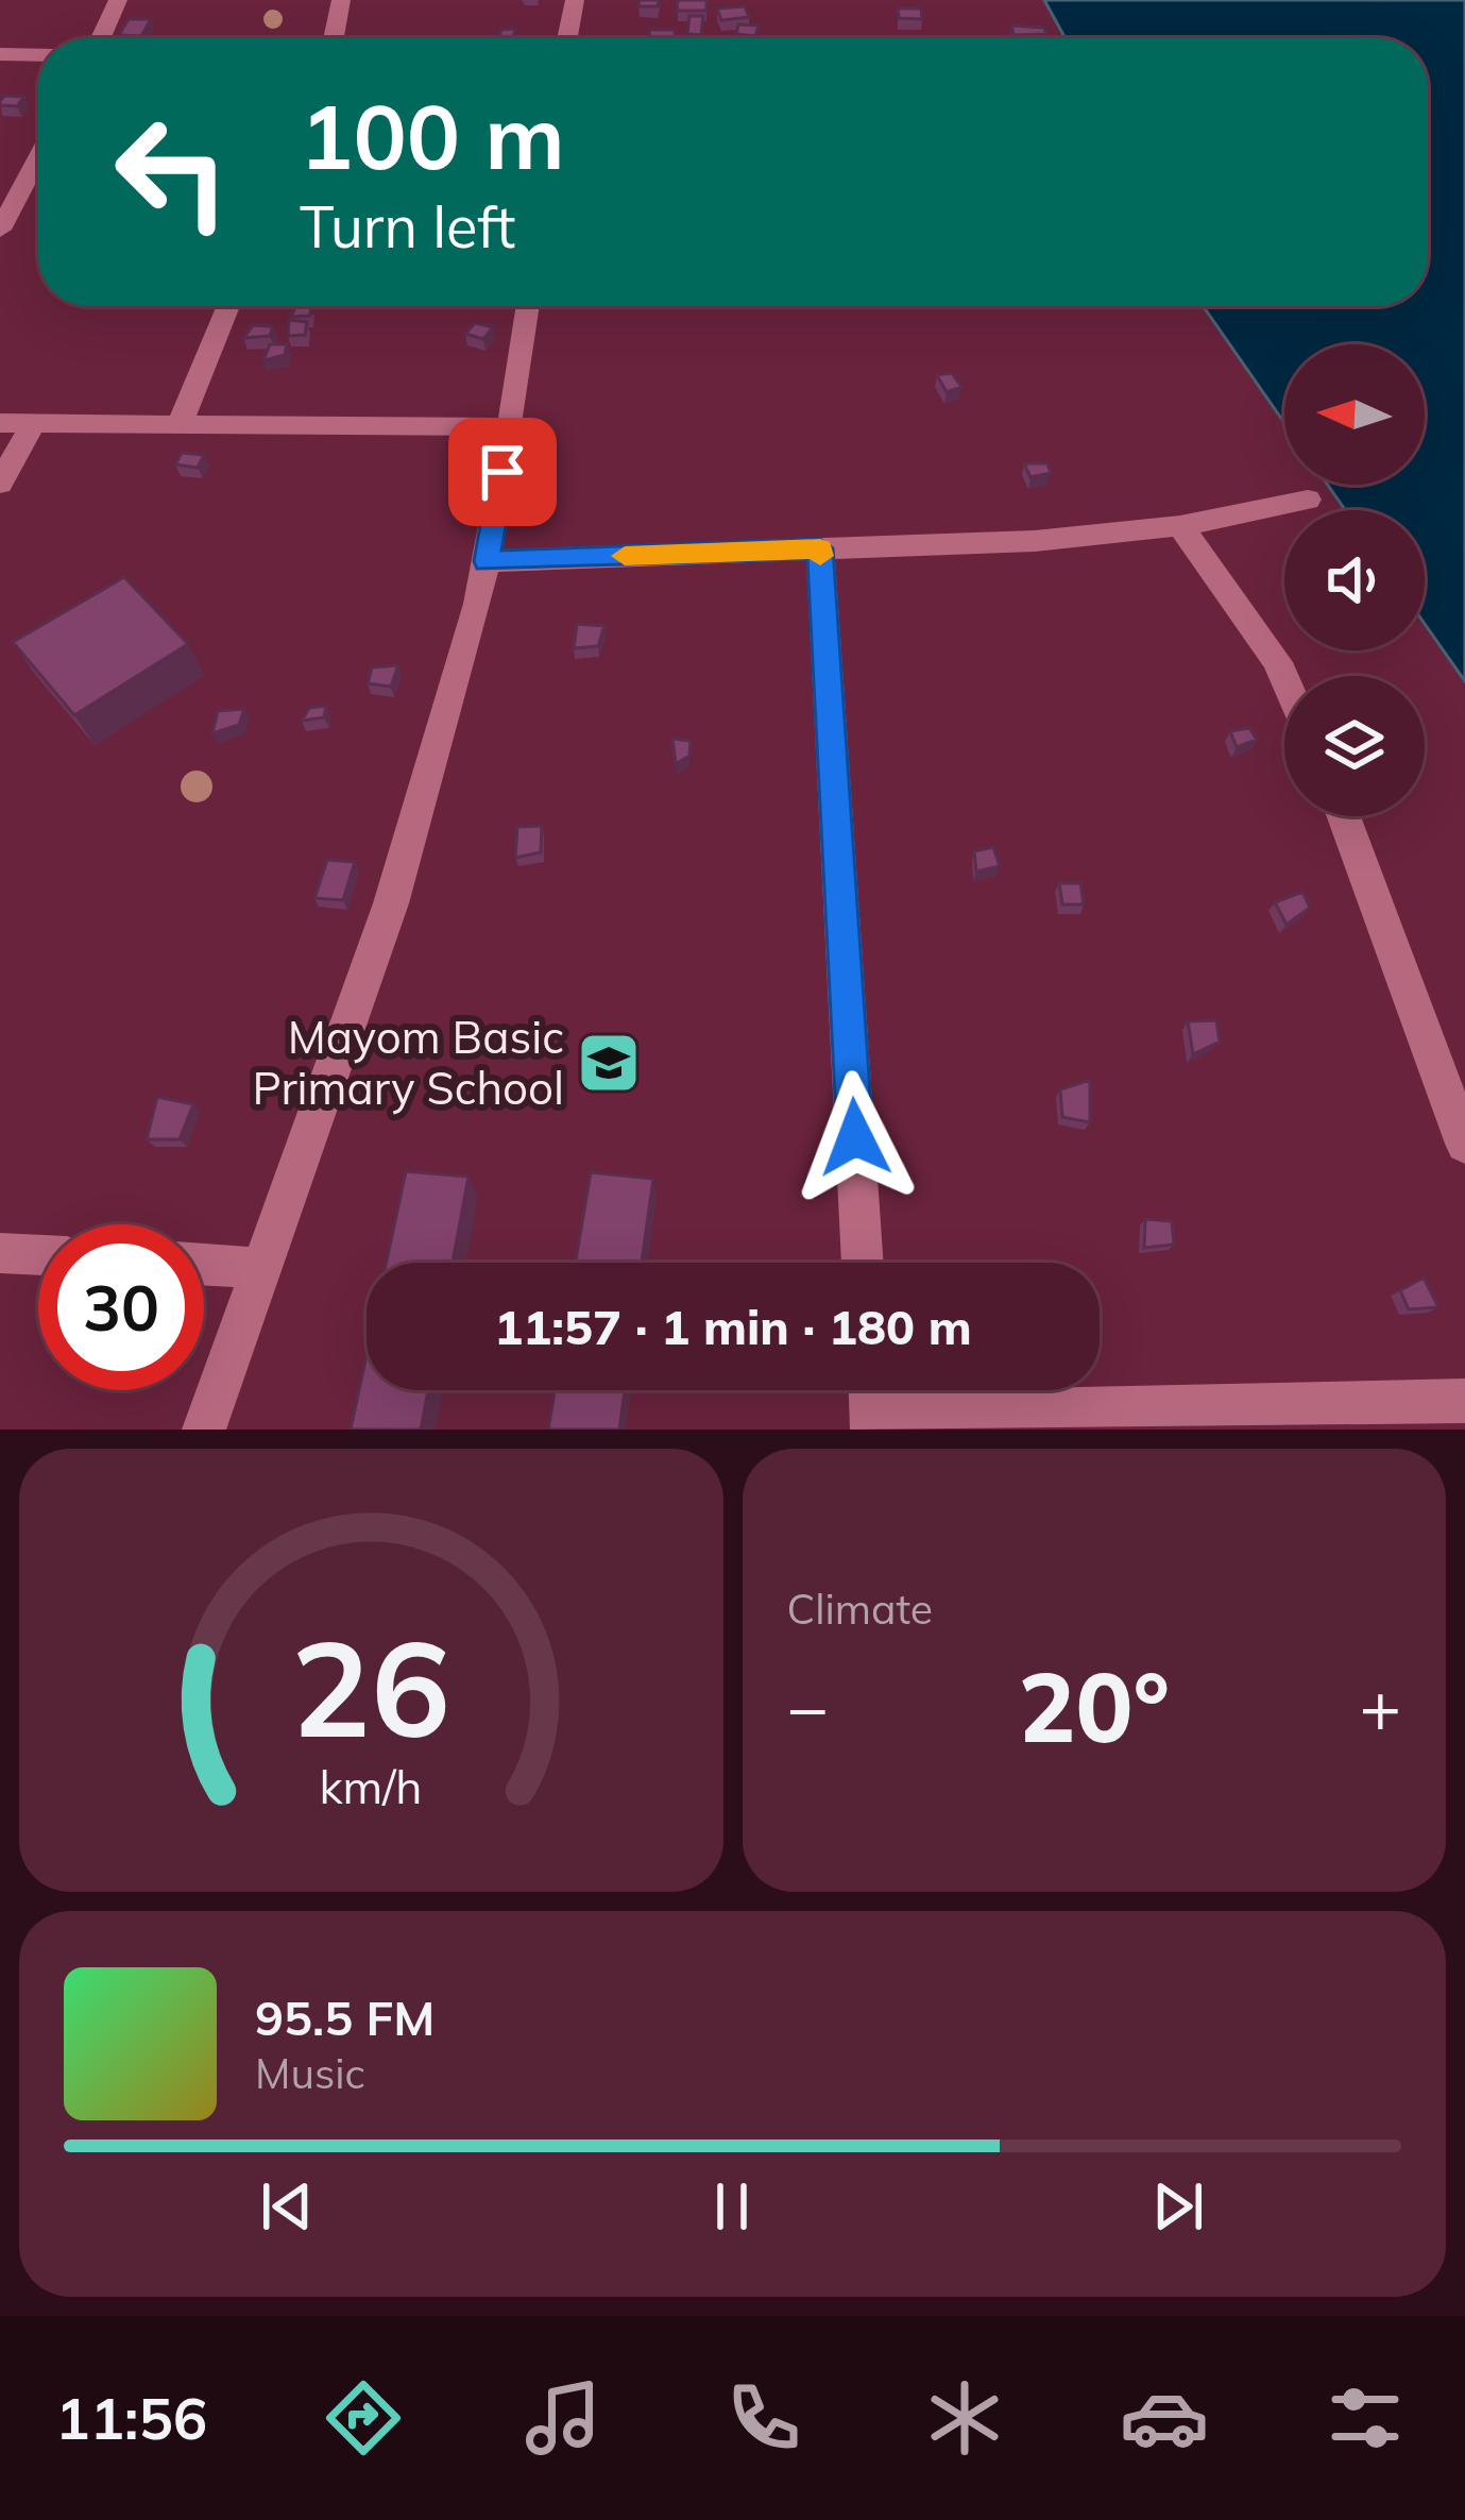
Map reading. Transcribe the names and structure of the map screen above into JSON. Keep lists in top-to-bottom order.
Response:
{
  "places": {
    "school or university": ["Mayom Basic Primary School"]
  },
  "north": "left",
  "page": {
    "turn": ["100 m", "Turn left"],
    "limit": "30",
    "trip": "11:57 · 1 min · 180 m",
    "tile": "Climate",
    "heat": ["−", "20°", "+"],
    "song": ["95.5 FM", "Music"],
    "tabs": "11:56",
    "gauge": ["26", "km/h"]
  }
}
